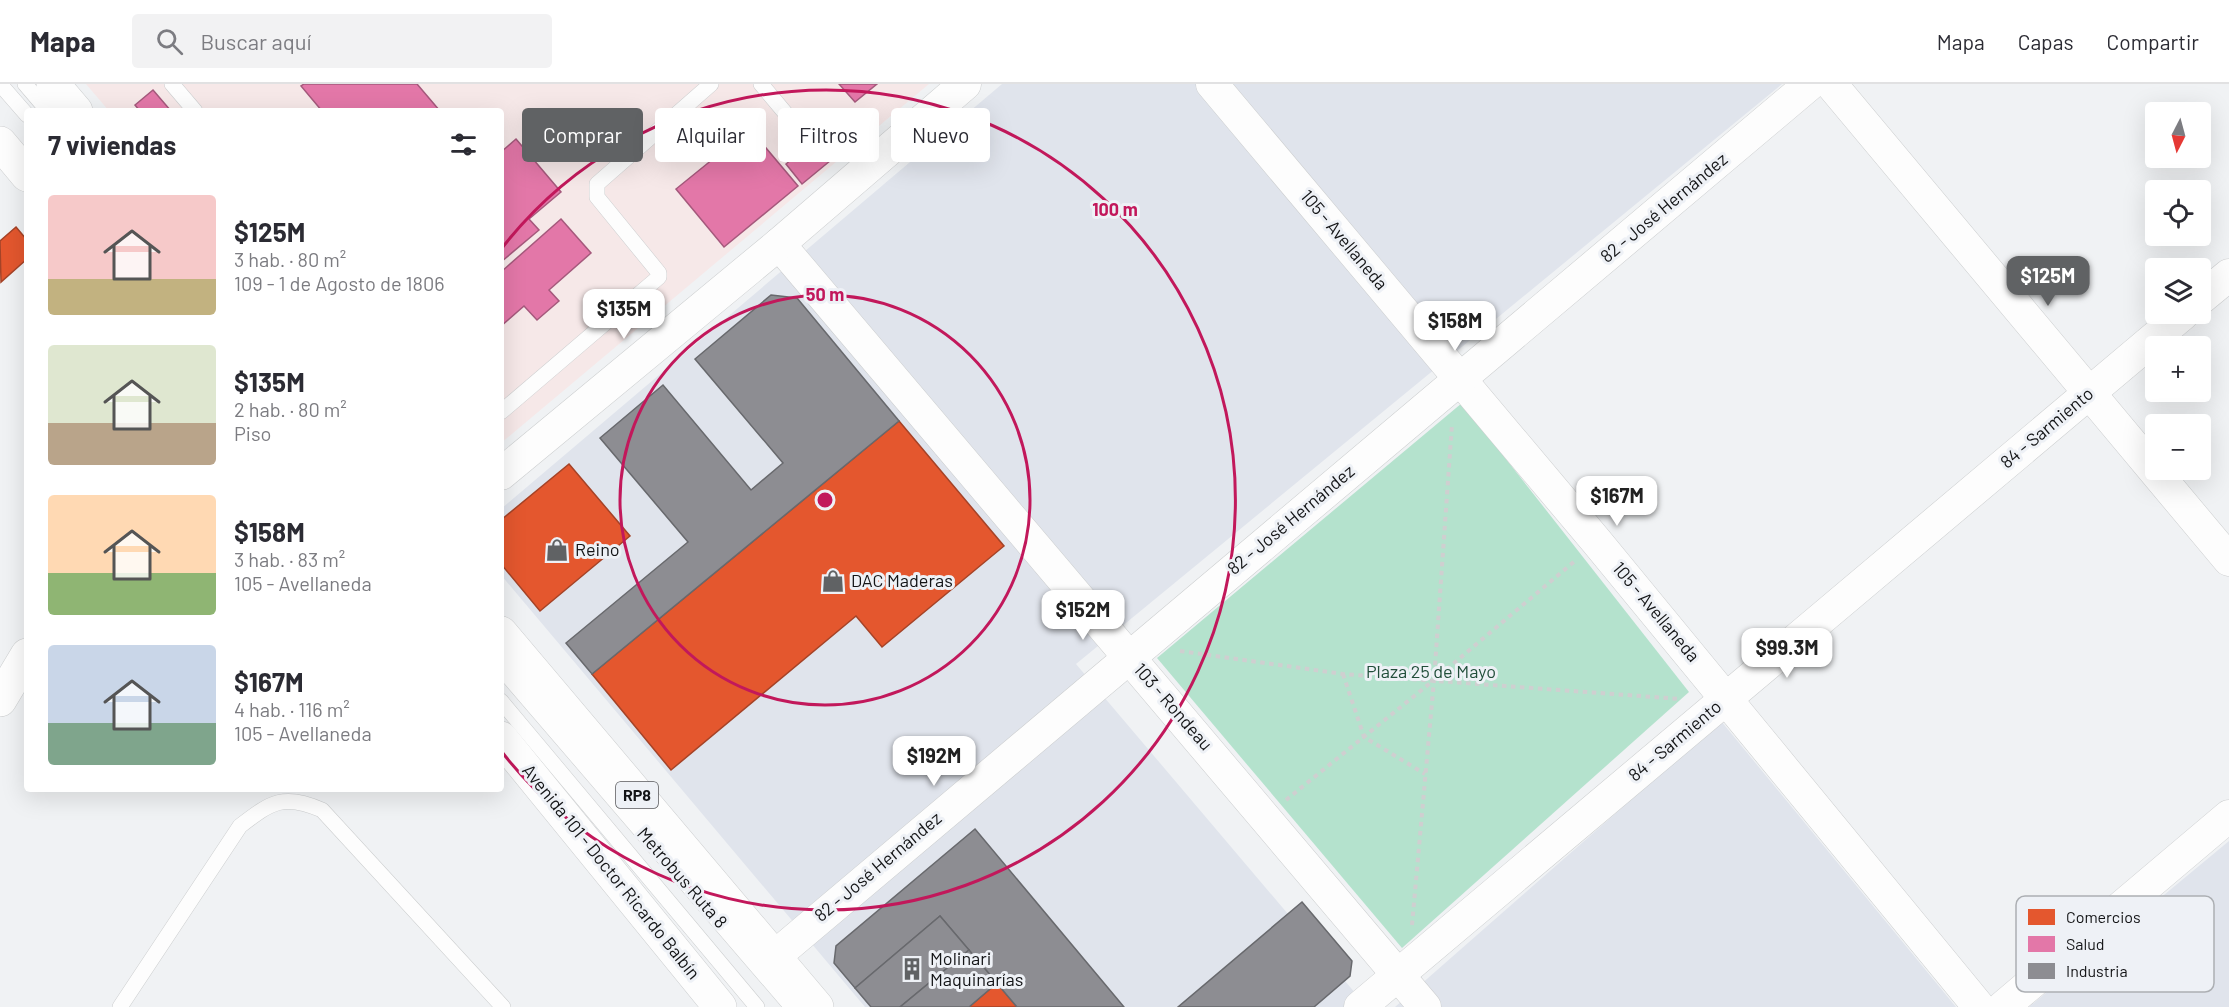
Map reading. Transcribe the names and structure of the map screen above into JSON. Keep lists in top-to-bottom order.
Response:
{
  "streets": {
    "main road": ["RP8", "Avenida 101 - Doctor Ricardo Balbín"],
    "street": [
      "82 - José Hernández",
      "105 - Avellaneda",
      "84 - Sarmiento",
      "103 - Rondeau"
    ],
    "lane": ["Metrobus Ruta 8"]
  },
  "crossings": [
    ["82 - José Hernández", "105 - Avellaneda"],
    ["82 - José Hernández", "103 - Rondeau"],
    ["82 - José Hernández", "RP8"],
    ["105 - Avellaneda", "84 - Sarmiento"],
    ["84 - Sarmiento", "103 - Rondeau"]
  ],
  "parks": ["Plaza 25 de Mayo"],
  "places": {
    "shop": ["Reino", "DAC Maderas"],
    "building": ["Molinari Maquinarías"]
  },
  "legend": ["Comercios", "Salud", "Industria"],
  "north": "bottom",
  "page": {
    "header": "Mapa",
    "search": "Buscar aquí",
    "nav": ["Mapa", "Capas", "Compartir"],
    "map_buttons": ["+", "−"],
    "chip": [
      "Comprar",
      "Alquilar",
      "Filtros",
      "Nuevo"
    ],
    "heading": "7 viviendas",
    "list": [
      {
        "name": "$125M",
        "note": "3 hab. · 80 m² · 109 - 1 de Agosto de 1806"
      },
      {
        "name": "$135M",
        "note": "2 hab. · 80 m² · Piso"
      },
      {
        "name": "$158M",
        "note": "3 hab. · 83 m² · 105 - Avellaneda"
      },
      {
        "name": "$167M",
        "note": "4 hab. · 116 m² · 105 - Avellaneda"
      }
    ],
    "price": [
      "$125M",
      "$135M",
      "$158M",
      "$167M",
      "$152M",
      "$99.3M",
      "$192M"
    ]
  },
  "rings": ["100 m", "50 m"]
}
